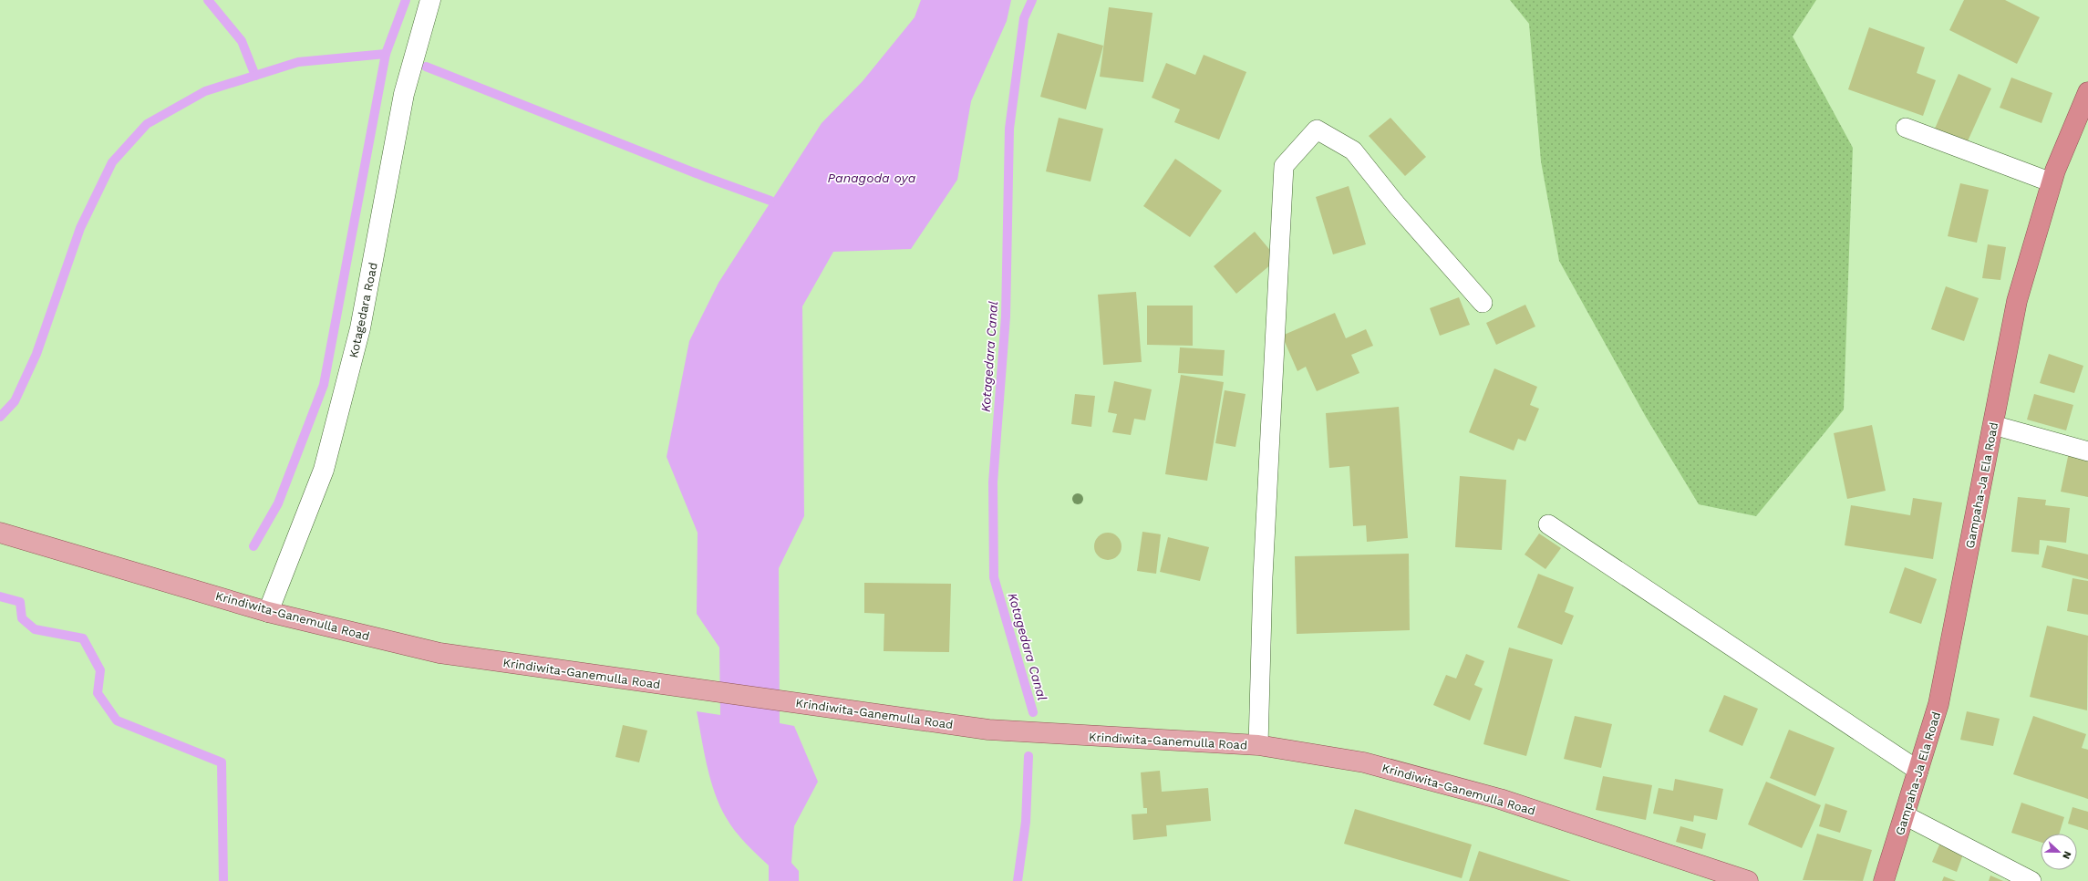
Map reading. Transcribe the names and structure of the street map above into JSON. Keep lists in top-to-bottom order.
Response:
{
  "streets": {
    "highway": ["Gampaha-Ja Ela Road"],
    "main road": ["Krindiwita-Ganemulla Road"],
    "street": ["Kotagedara Road"]
  },
  "crossings": [
    ["Kotagedara Road", "Krindiwita-Ganemulla Road"]
  ],
  "water": ["Panagoda oya", "Kotagedara Canal"],
  "north": "right"
}
